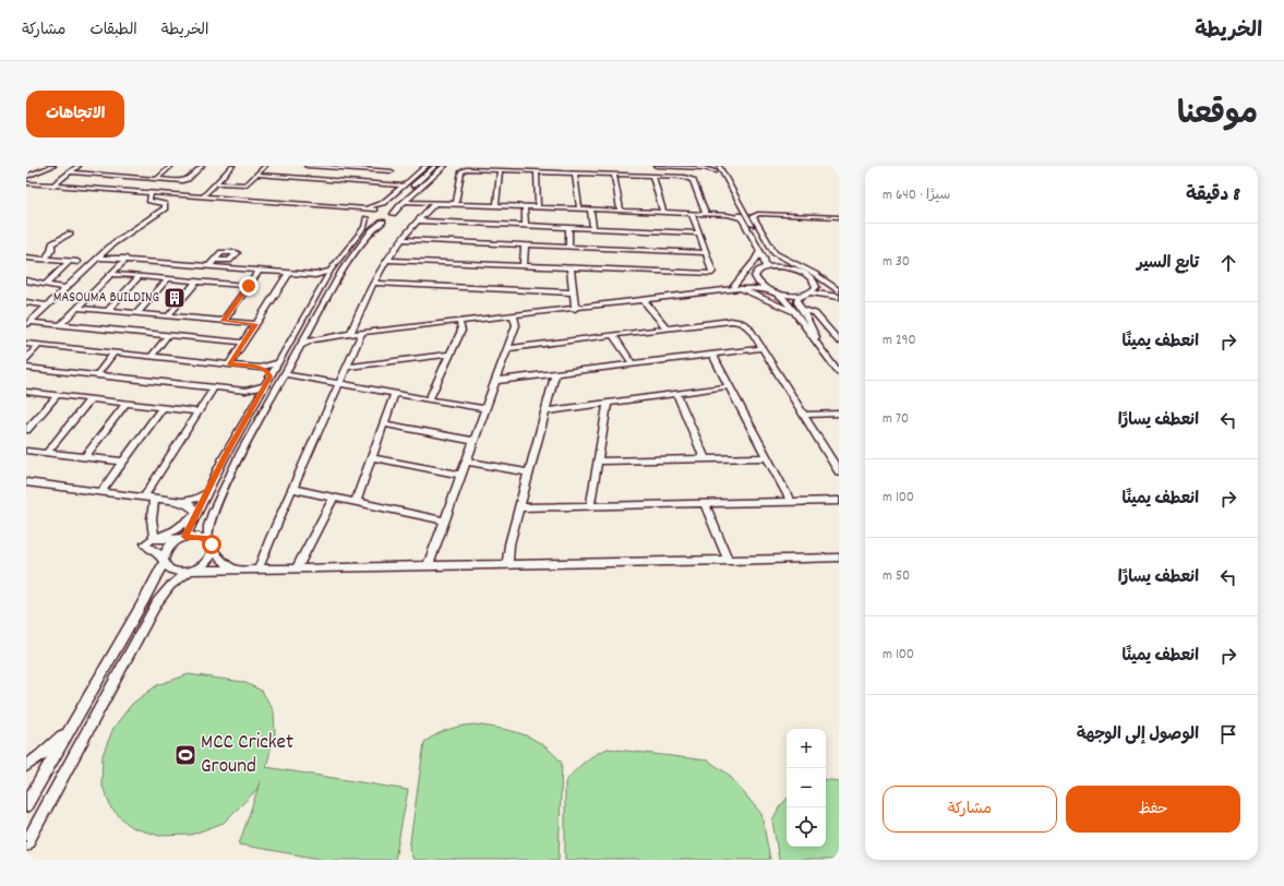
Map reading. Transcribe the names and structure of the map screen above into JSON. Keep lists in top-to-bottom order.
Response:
{
  "places": {
    "building": ["MASOUMA BUILDING"],
    "sports": ["MCC Cricket Ground"]
  },
  "page": {
    "header": "الخريطة",
    "nav": ["الخريطة", "الطبقات", "مشاركة"],
    "title": "موقعنا",
    "buttons": [
      "الاتجاهات",
      ["حفظ", "مشاركة"]
    ],
    "heading": ["8 دقيقة", "سيرًا · 640 m"],
    "list": [
      ["تابع السير", "30 m"],
      ["انعطف يمينًا", "290 m"],
      ["انعطف يسارًا", "70 m"],
      ["انعطف يمينًا", "100 m"],
      ["انعطف يسارًا", "50 m"],
      ["انعطف يمينًا", "100 m"],
      "الوصول إلى الوجهة"
    ],
    "map_buttons": ["+", "−"]
  }
}
